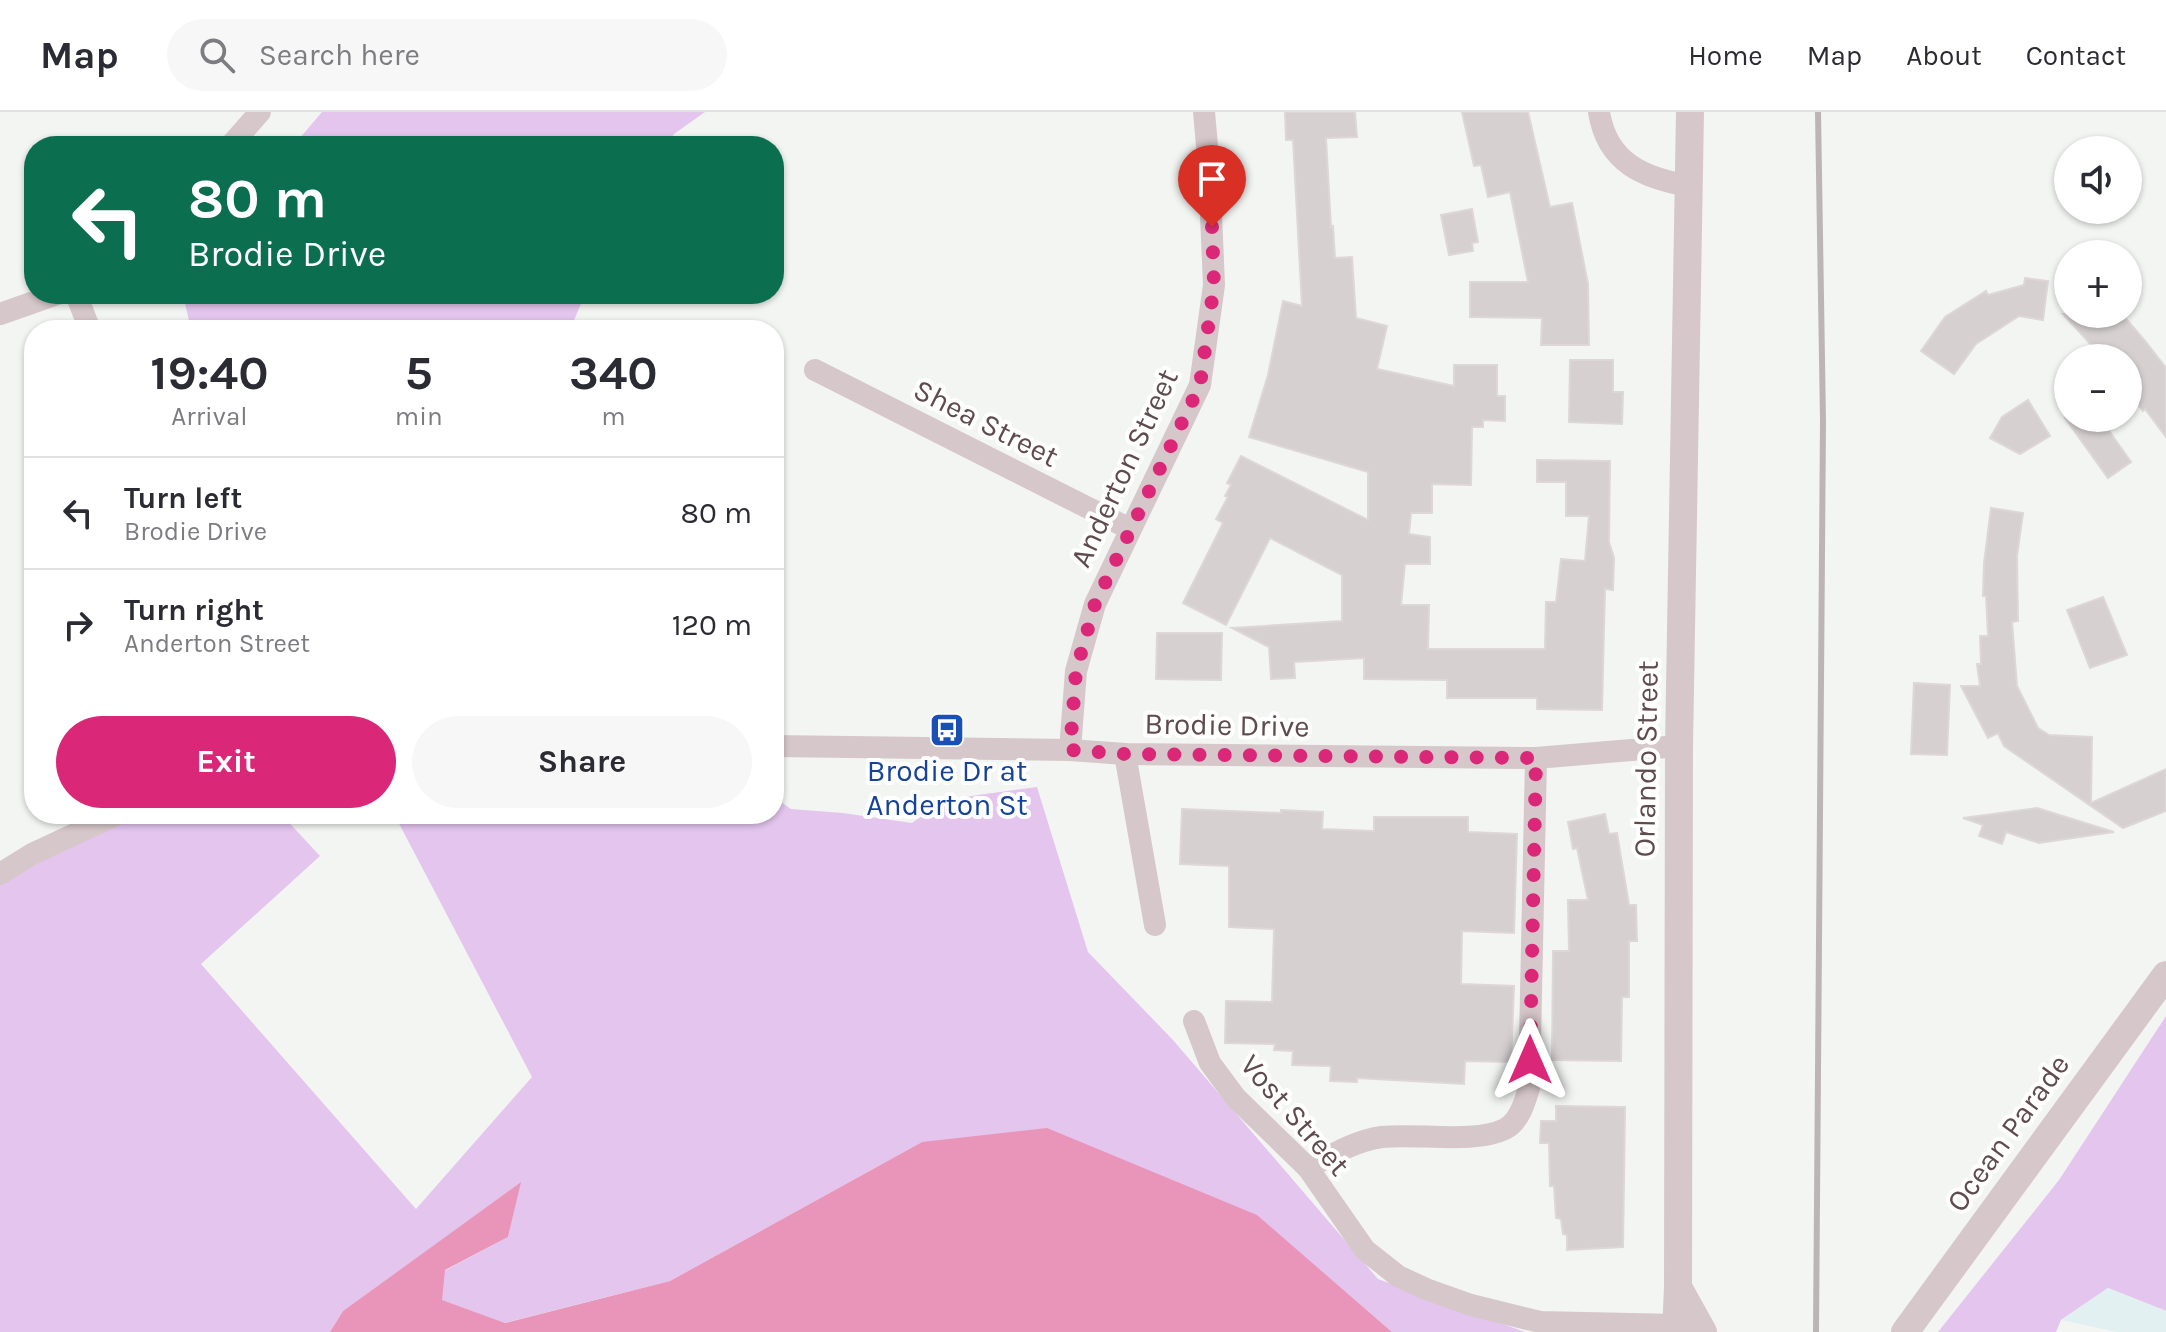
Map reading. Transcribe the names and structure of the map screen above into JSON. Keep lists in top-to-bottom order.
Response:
{
  "streets": {
    "street": [
      "Shea Street",
      "Anderton Street",
      "Brodie Drive",
      "Orlando Street",
      "Vost Street",
      "Ocean Parade"
    ]
  },
  "crossings": [
    ["Shea Street", "Anderton Street"],
    ["Anderton Street", "Brodie Drive"],
    ["Brodie Drive", "Orlando Street"],
    ["Orlando Street", "Vost Street"]
  ],
  "places": {
    "bus stop": ["Brodie Dr at Anderton St"]
  },
  "page": {
    "header": "Map",
    "search": "Search here",
    "nav": [
      "Home",
      "Map",
      "About",
      "Contact"
    ],
    "map_buttons": ["+", "−"],
    "turn": ["80 m", "Brodie Drive"],
    "eta": [
      "19:40",
      "Arrival",
      "5",
      "min",
      "340",
      "m"
    ],
    "list": [
      {
        "name": "Turn left",
        "note": "Brodie Drive",
        "value": "80 m"
      },
      {
        "name": "Turn right",
        "note": "Anderton Street",
        "value": "120 m"
      }
    ],
    "buttons": ["Exit", "Share"]
  }
}
